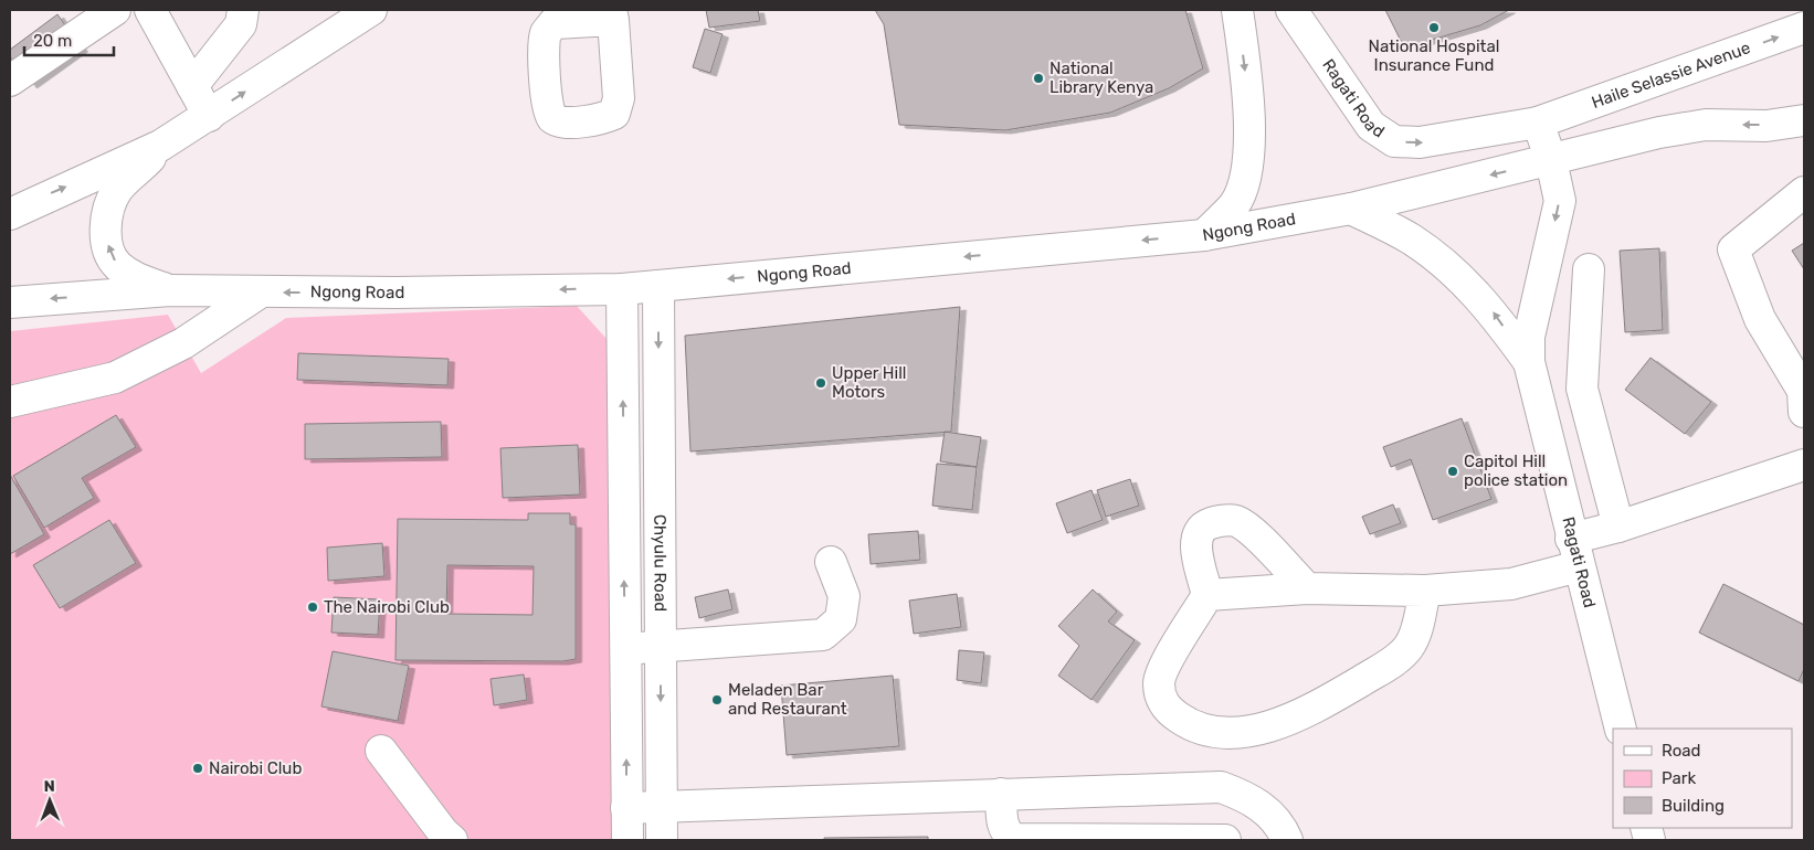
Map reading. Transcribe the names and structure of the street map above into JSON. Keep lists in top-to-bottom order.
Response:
{
  "streets": {
    "main road": [
      "Haile Selassie Avenue",
      "Ragati Road",
      "Ngong Road",
      "Chyulu Road"
    ]
  },
  "crossings": [
    ["Haile Selassie Avenue", "Ragati Road"],
    ["Ragati Road", "Ngong Road"],
    ["Ngong Road", "Chyulu Road"]
  ],
  "one_way": ["Ngong Road"],
  "places": [
    "National Hospital Insurance Fund",
    "National Library Kenya",
    "Upper Hill Motors",
    "Capitol Hill police station",
    "The Nairobi Club",
    "Meladen Bar and Restaurant",
    "Nairobi Club"
  ],
  "legend": ["Road", "Park", "Building"],
  "scale_bar": "20 m",
  "north": "top"
}
